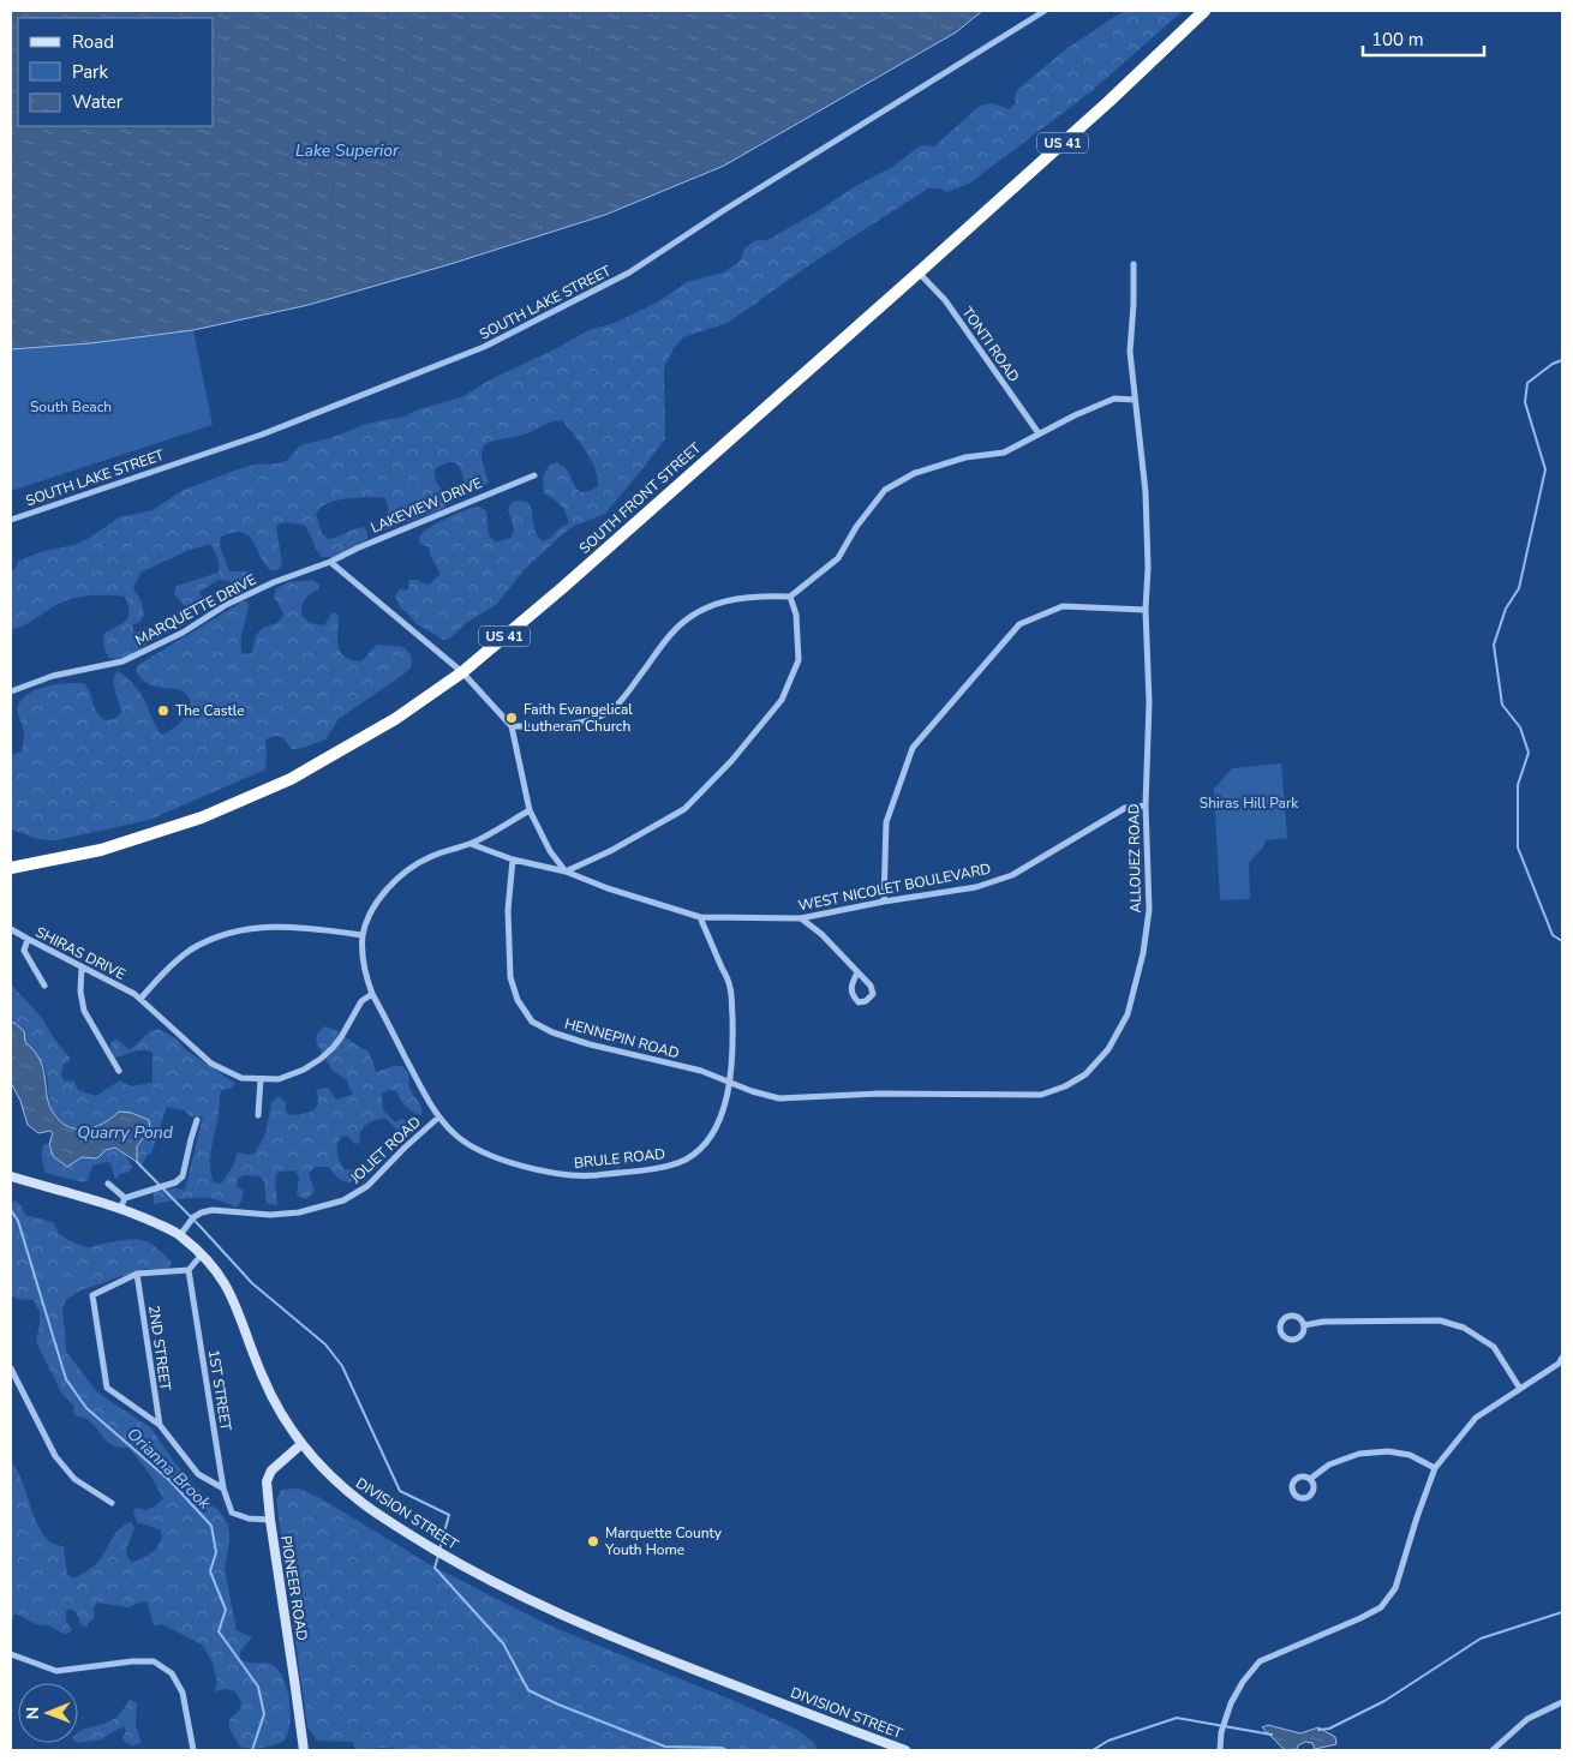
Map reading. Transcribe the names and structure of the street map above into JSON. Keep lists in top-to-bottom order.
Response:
{
  "streets": {
    "highway": ["US 41", "SOUTH FRONT STREET"],
    "street": [
      "SOUTH LAKE STREET",
      "TONTI ROAD",
      "LAKEVIEW DRIVE",
      "MARQUETTE DRIVE",
      "ALLOUEZ ROAD",
      "WEST NICOLET BOULEVARD",
      "SHIRAS DRIVE",
      "HENNEPIN ROAD",
      "JOLIET ROAD",
      "BRULE ROAD",
      "2ND STREET",
      "1ST STREET",
      "DIVISION STREET",
      "PIONEER ROAD"
    ]
  },
  "crossings": [
    ["TONTI ROAD", "SOUTH FRONT STREET"],
    ["LAKEVIEW DRIVE", "MARQUETTE DRIVE"],
    ["ALLOUEZ ROAD", "WEST NICOLET BOULEVARD"],
    ["ALLOUEZ ROAD", "HENNEPIN ROAD"],
    ["ALLOUEZ ROAD", "BRULE ROAD"],
    ["WEST NICOLET BOULEVARD", "HENNEPIN ROAD"],
    ["WEST NICOLET BOULEVARD", "BRULE ROAD"],
    ["HENNEPIN ROAD", "BRULE ROAD"],
    ["JOLIET ROAD", "BRULE ROAD"],
    ["JOLIET ROAD", "DIVISION STREET"],
    ["1ST STREET", "PIONEER ROAD"],
    ["DIVISION STREET", "PIONEER ROAD"]
  ],
  "water": ["Lake Superior", "Quarry Pond", "Orianna Brook"],
  "parks": ["South Beach", "Shiras Hill Park"],
  "places": ["The Castle", "Faith Evangelical Lutheran Church", "Marquette County Youth Home"],
  "legend": ["Road", "Park", "Water"],
  "scale_bar": "100 m",
  "north": "left"
}
